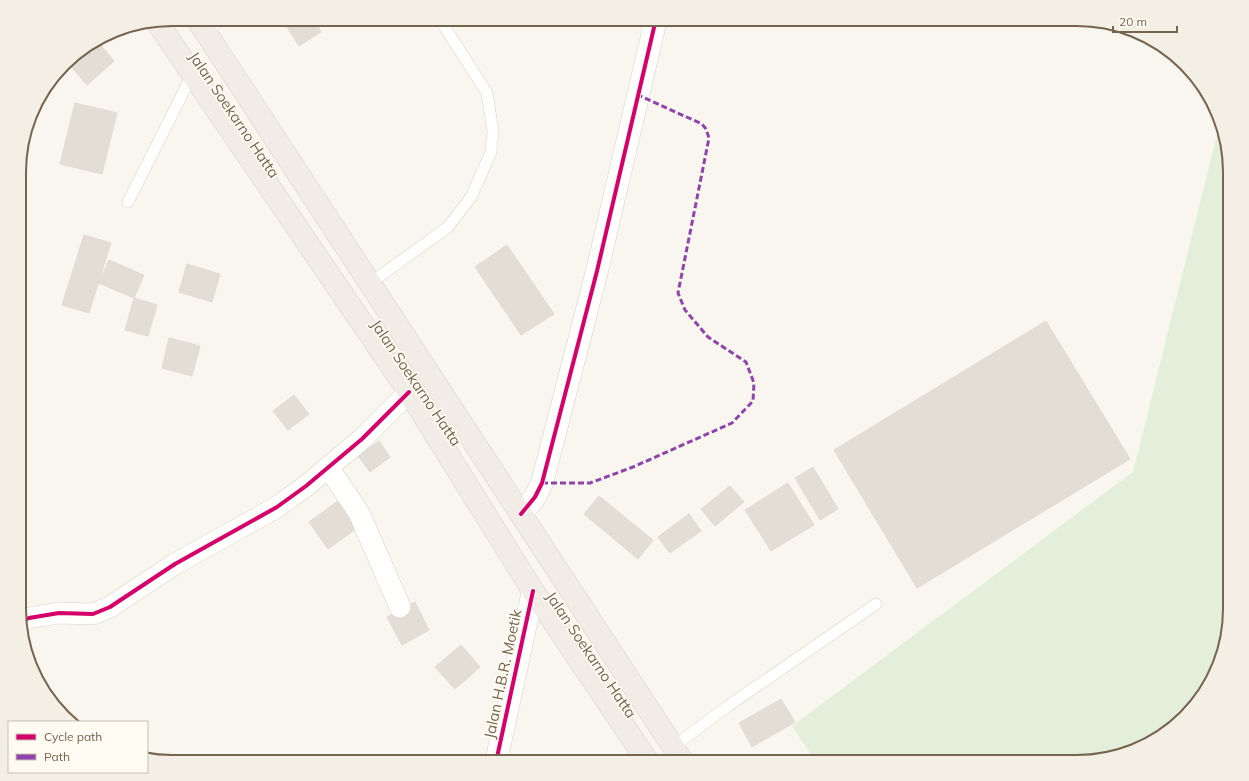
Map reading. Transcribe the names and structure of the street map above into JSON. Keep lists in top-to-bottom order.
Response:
{
  "streets": {
    "highway": ["Jalan Soekarno Hatta"],
    "street": ["Jalan H.B.R. Moetik"]
  },
  "crossings": [
    ["Jalan Soekarno Hatta", "Jalan H.B.R. Moetik"]
  ],
  "legend": ["Cycle path", "Path"],
  "scale_bar": "20 m"
}
